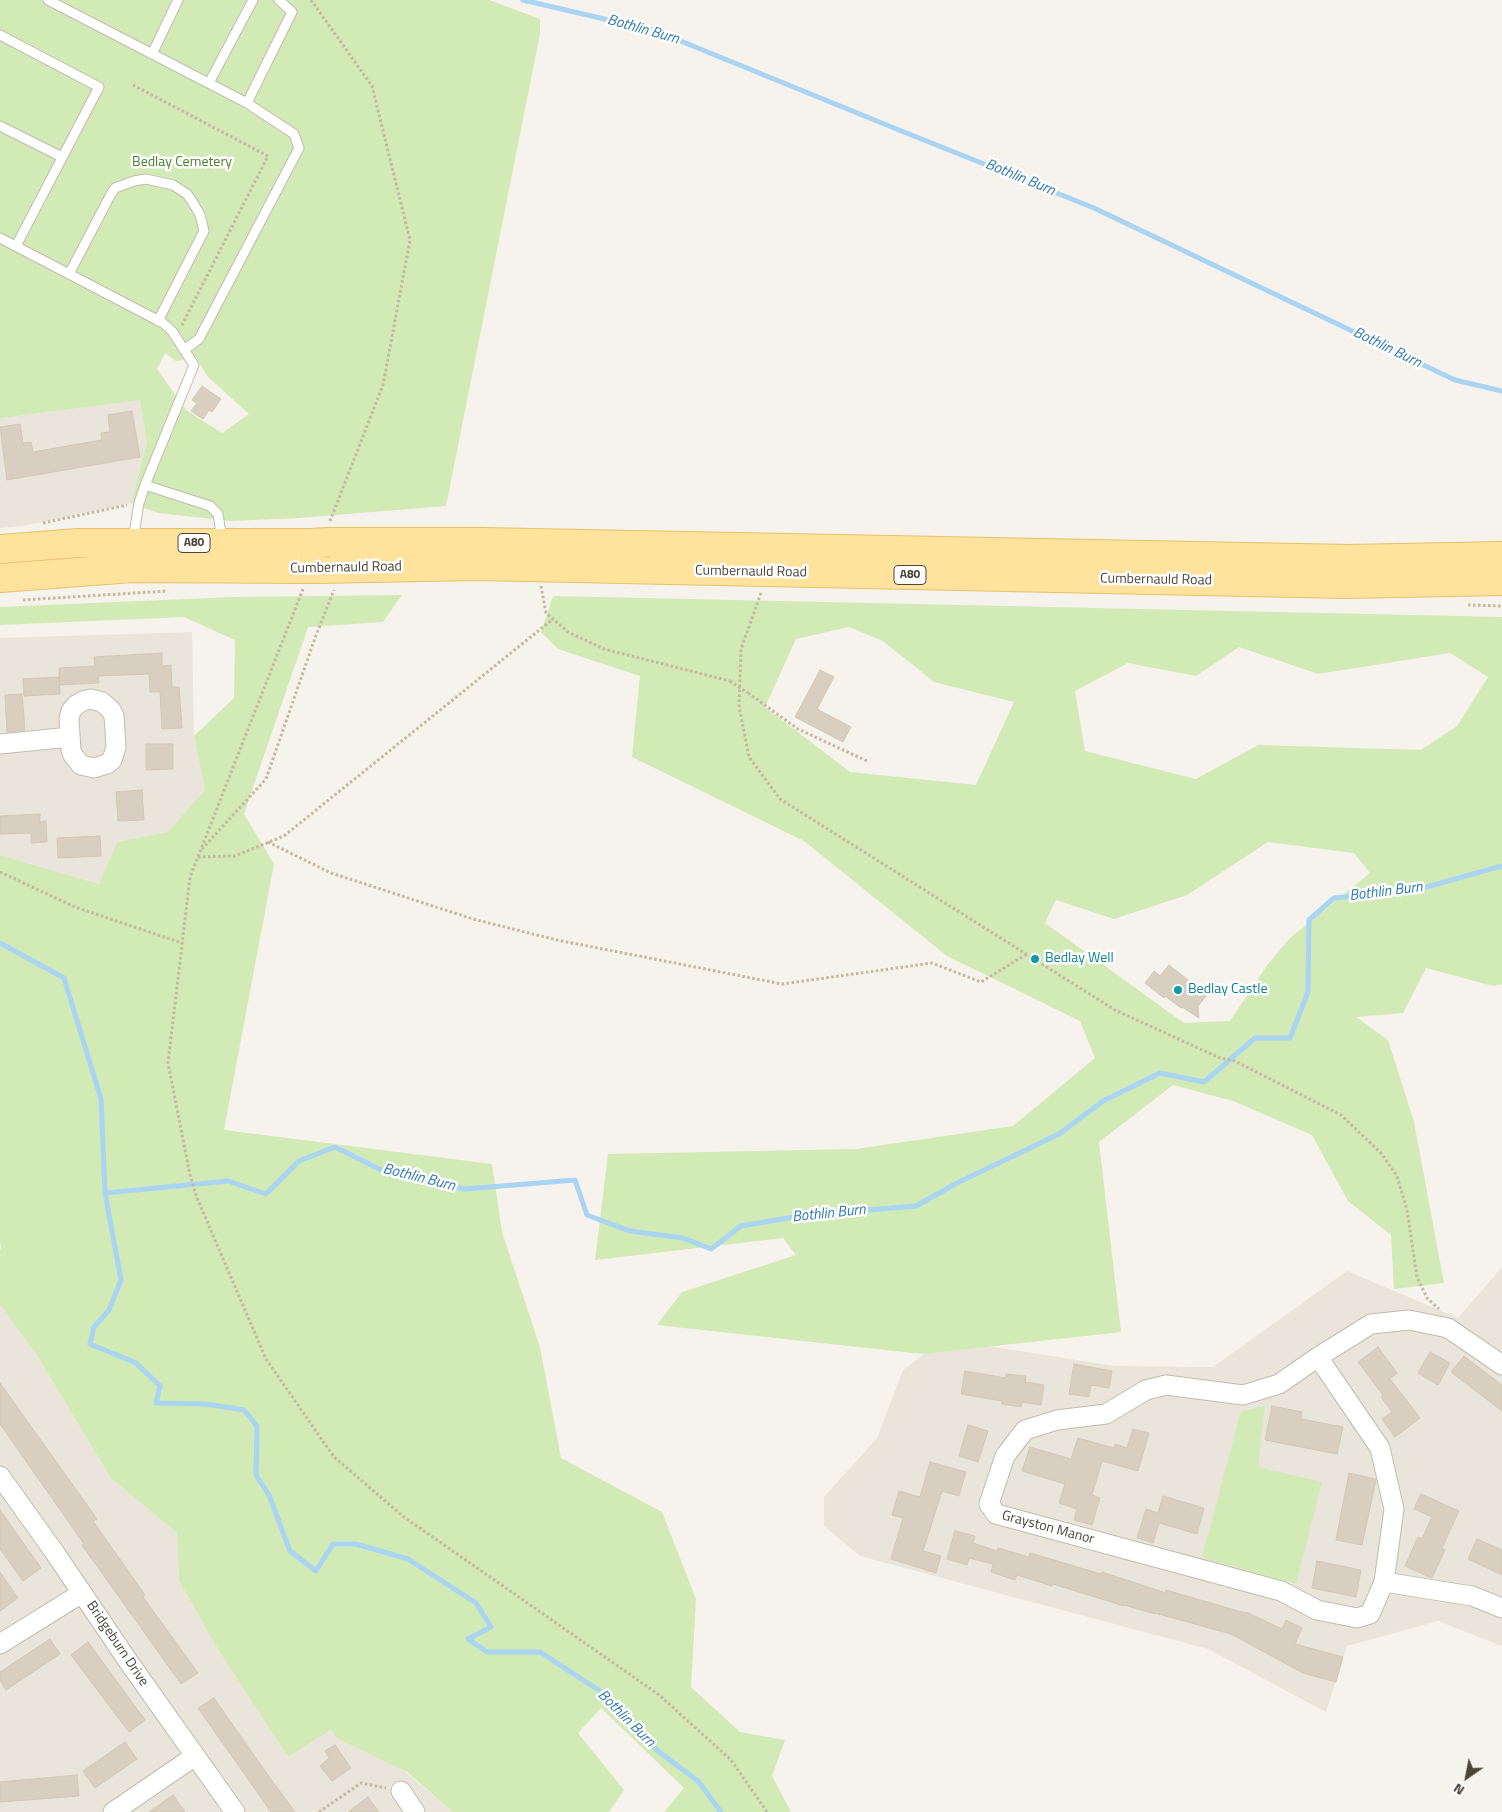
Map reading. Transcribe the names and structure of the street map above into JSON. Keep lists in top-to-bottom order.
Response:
{
  "streets": {
    "main road": ["A80", "Cumbernauld Road"],
    "street": ["Grayston Manor", "Bridgeburn Drive"]
  },
  "water": ["Bothlin Burn"],
  "parks": ["Bedlay Cemetery"],
  "places": ["Bedlay Well", "Bedlay Castle"],
  "north": "bottom left"
}
